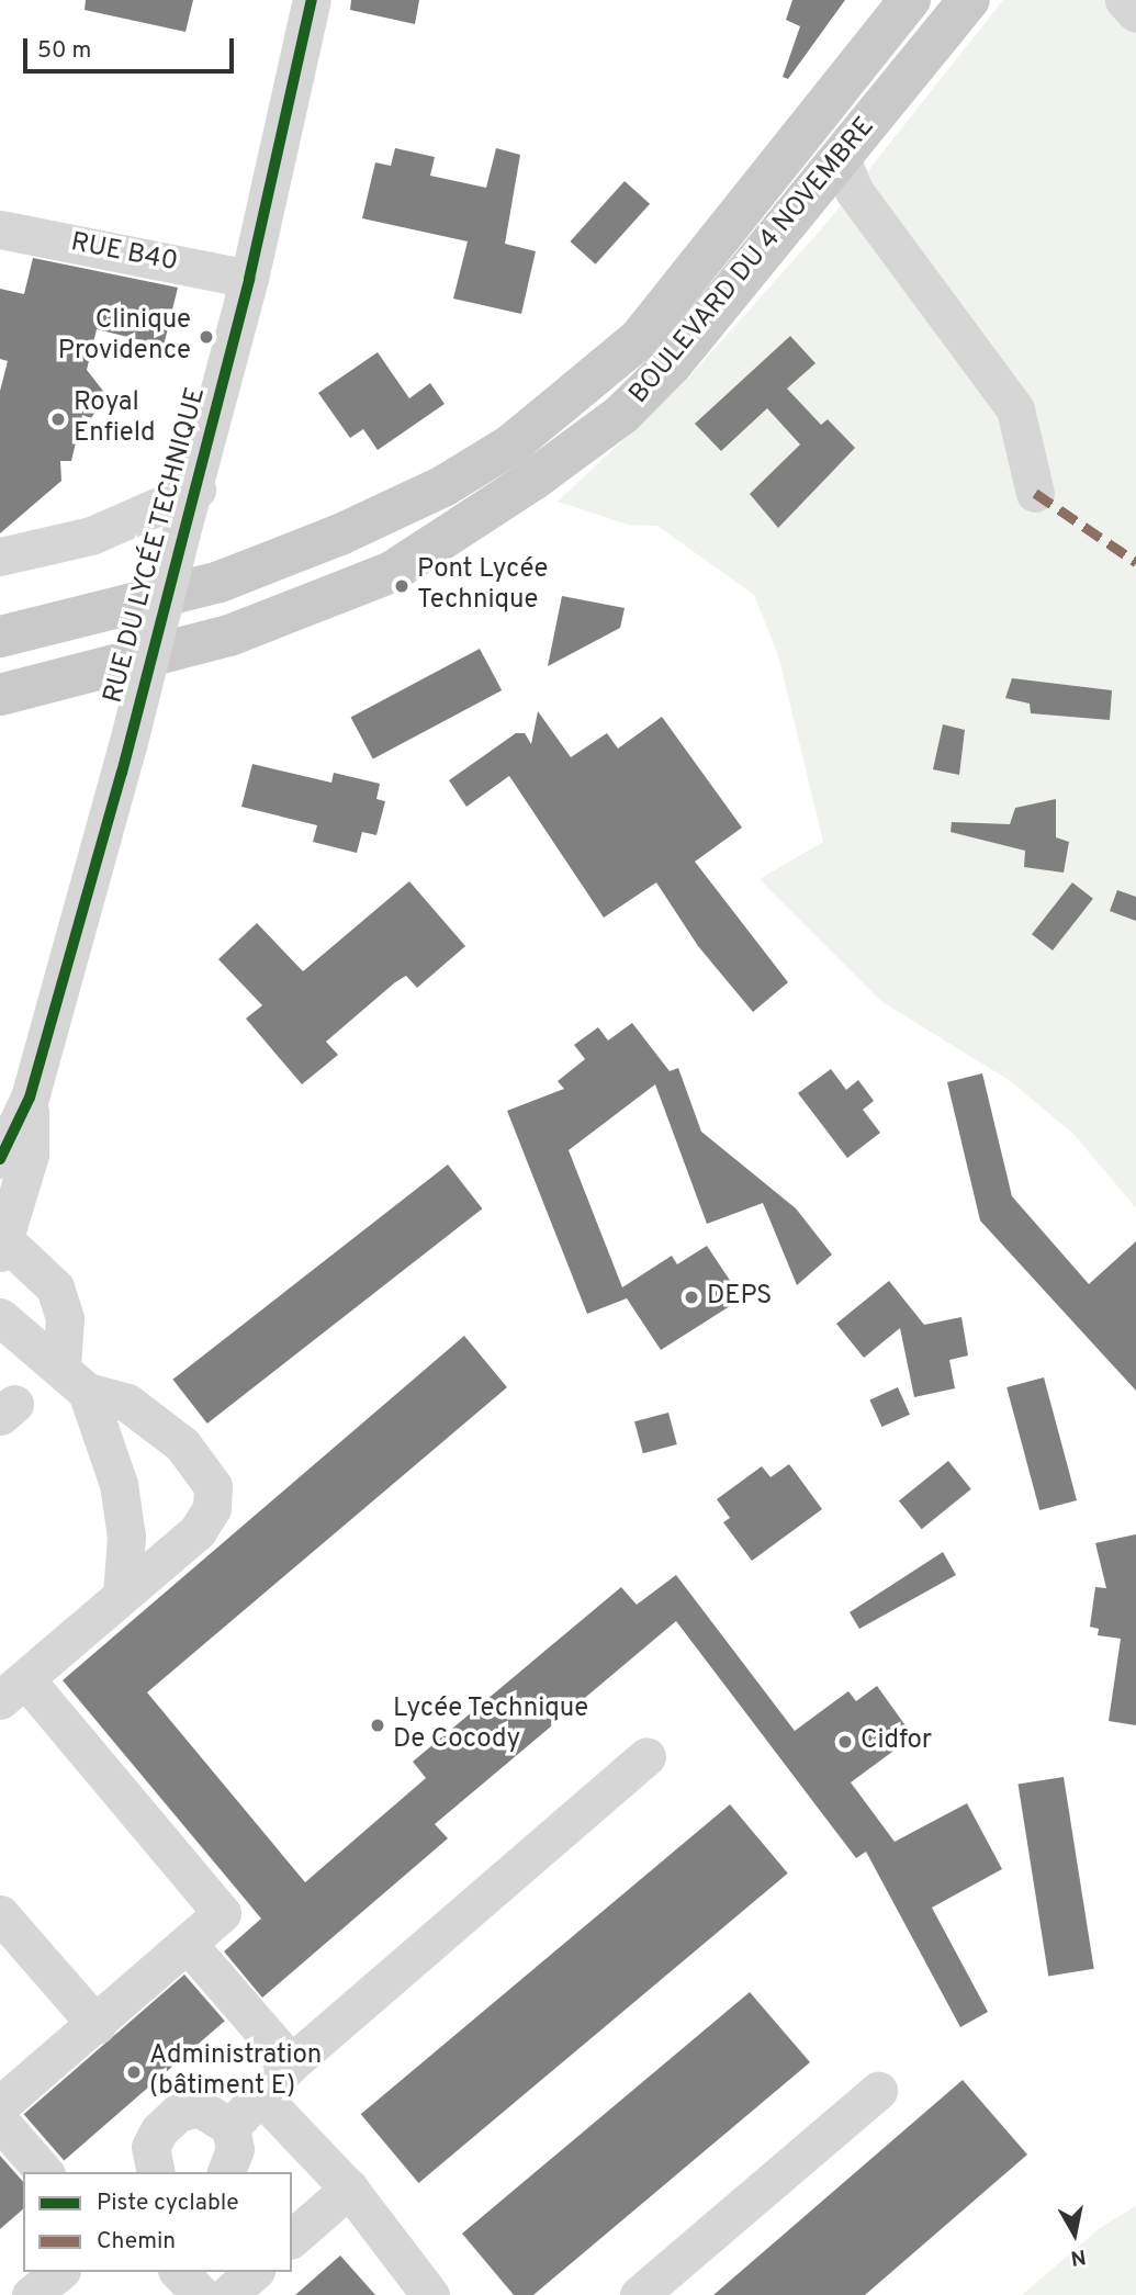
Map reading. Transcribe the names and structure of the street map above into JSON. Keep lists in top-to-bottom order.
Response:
{
  "streets": {
    "main road": ["BOULEVARD DU 4 NOVEMBRE"],
    "street": ["RUE B40", "RUE DU LYCÉE TECHNIQUE"]
  },
  "crossings": [
    ["RUE B40", "RUE DU LYCÉE TECHNIQUE"]
  ],
  "places": [
    "Clinique Providence",
    "Royal Enfield",
    "Pont Lycée Technique",
    "DEPS",
    "Lycée Technique De Cocody",
    "Cidfor",
    "Administration (bâtiment E)"
  ],
  "legend": ["Piste cyclable", "Chemin"],
  "scale_bar": "50 m",
  "north": "bottom"
}
